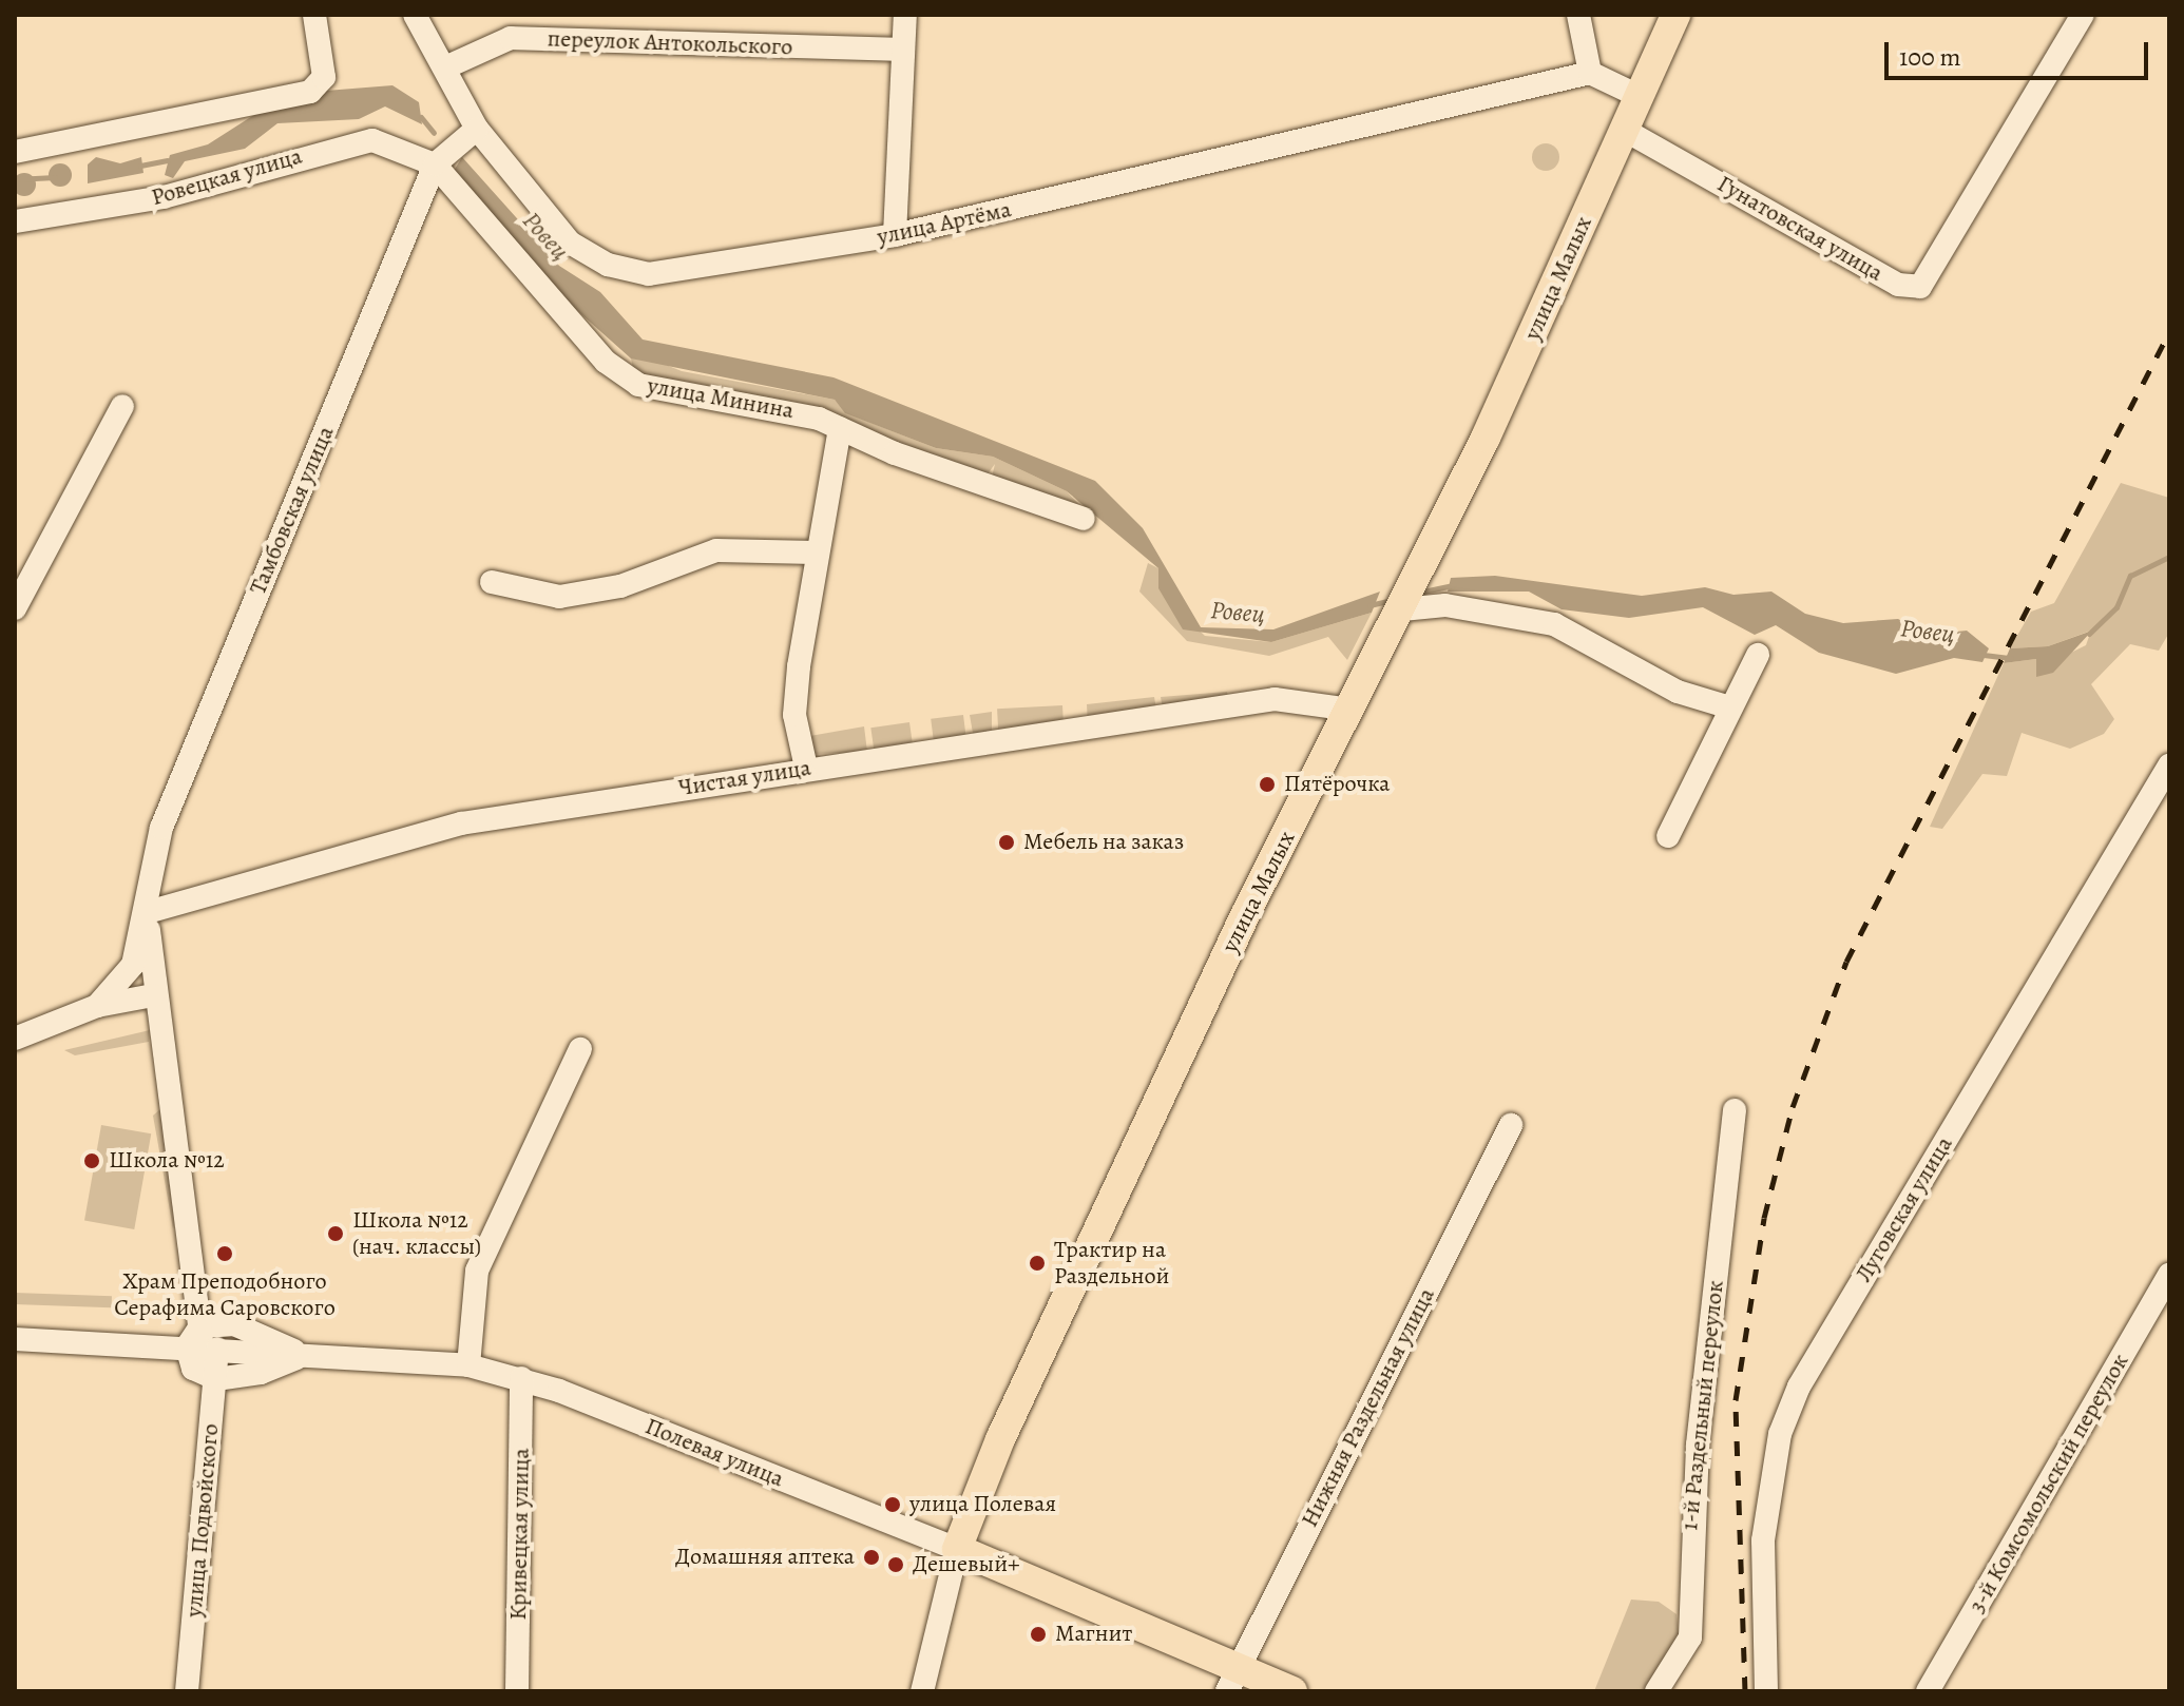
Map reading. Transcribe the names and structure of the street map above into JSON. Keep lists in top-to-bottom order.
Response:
{
  "streets": {
    "main road": ["улица Малых"],
    "street": [
      "переулок Антокольского",
      "Ровецкая улица",
      "улица Артёма",
      "Гунатовская улица",
      "улица Минина",
      "Тамбовская улица",
      "Чистая улица",
      "Луговская улица",
      "1-й Раздельный переулок",
      "Нижняя Раздельная улица",
      "Полевая улица",
      "3-й Комсомольский переулок",
      "улица Подвойского",
      "Кривецкая улица"
    ]
  },
  "crossings": [
    ["переулок Антокольского", "улица Артёма"],
    ["Ровецкая улица", "улица Минина"],
    ["Ровецкая улица", "Тамбовская улица"],
    ["улица Артёма", "Тамбовская улица"],
    ["Гунатовская улица", "улица Малых"],
    ["улица Малых", "Чистая улица"],
    ["улица Малых", "Полевая улица"],
    ["улица Минина", "Тамбовская улица"],
    ["Тамбовская улица", "Чистая улица"],
    ["Тамбовская улица", "Полевая улица"],
    ["Тамбовская улица", "улица Подвойского"],
    ["Полевая улица", "улица Подвойского"],
    ["Полевая улица", "Кривецкая улица"]
  ],
  "water": ["Ровец"],
  "places": [
    "Пятёрочка",
    "Мебель на заказ",
    "Школа №12",
    "Школа №12 (нач. классы)",
    "Храм Преподобного Серафима Саровского",
    "Трактир на Раздельной",
    "улица Полевая",
    "Домашняя аптека",
    "Дешевый+",
    "Магнит"
  ],
  "scale_bar": "100 m"
}
